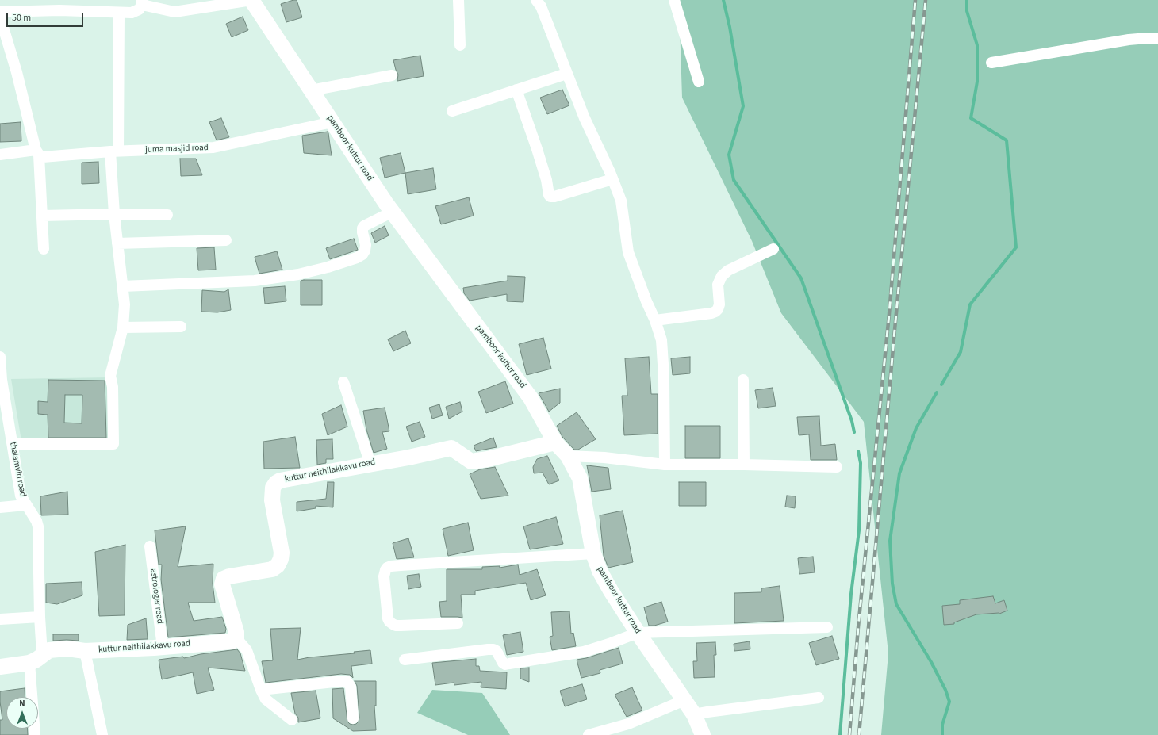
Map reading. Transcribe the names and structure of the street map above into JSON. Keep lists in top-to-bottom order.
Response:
{
  "streets": {
    "main road": ["pamboor kuttur road", "kuttur neithilakkavu road"],
    "street": ["juma masjid road", "thalamviri road", "astrologer road"]
  },
  "crossings": [
    ["pamboor kuttur road", "juma masjid road"],
    ["pamboor kuttur road", "kuttur neithilakkavu road"],
    ["thalamviri road", "kuttur neithilakkavu road"],
    ["kuttur neithilakkavu road", "astrologer road"]
  ],
  "scale_bar": "50 m",
  "north": "top"
}
